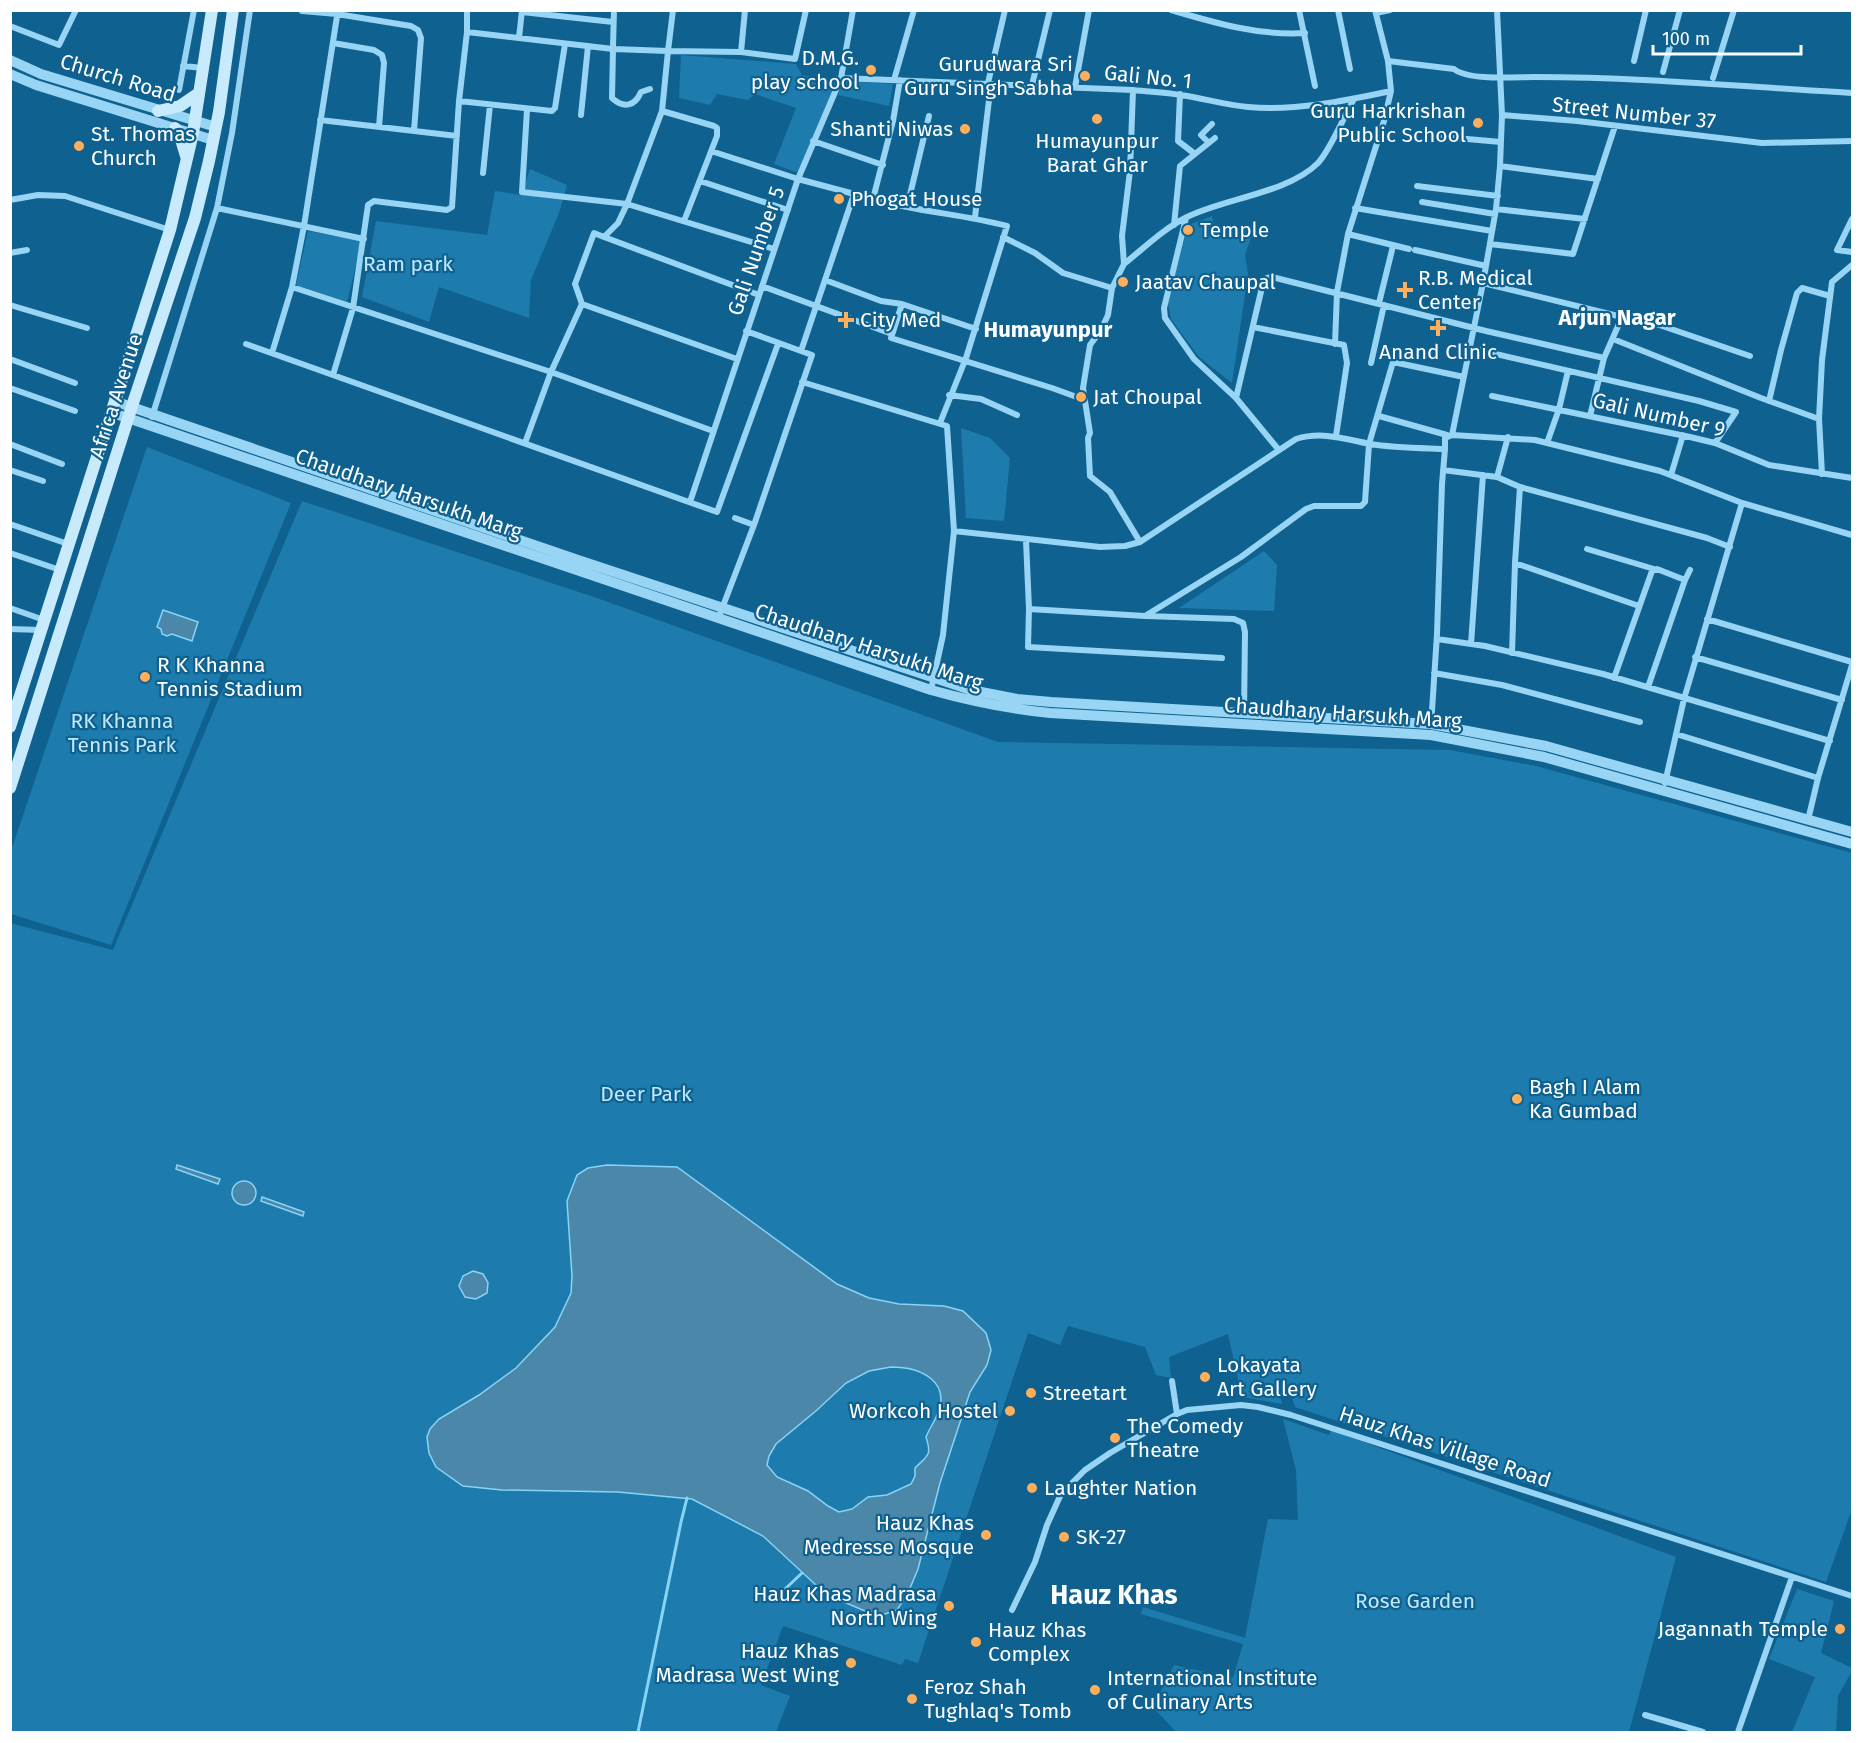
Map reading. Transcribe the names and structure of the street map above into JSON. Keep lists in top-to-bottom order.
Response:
{
  "streets": {
    "main road": ["Africa Avenue"],
    "street": [
      "Gali No. 1",
      "Church Road",
      "Street Number 37",
      "Gali Number 5",
      "Gali Number 9",
      "Chaudhary Harsukh Marg",
      "Hauz Khas Village Road"
    ]
  },
  "crossings": [
    ["Gali No. 1", "Gali Number 5"],
    ["Church Road", "Africa Avenue"],
    ["Africa Avenue", "Chaudhary Harsukh Marg"]
  ],
  "districts": ["Arjun Nagar", "Humayunpur", "Hauz Khas"],
  "parks": [
    "Ram park",
    "RK Khanna Tennis Park",
    "Deer Park",
    "Rose Garden"
  ],
  "places": {
    "other": [
      "D.M.G. play school",
      "Gurudwara Sri Guru Singh Sabha",
      "Humayunpur Barat Ghar",
      "Guru Harkrishan Public School",
      "Shanti Niwas",
      "St. Thomas Church",
      "Phogat House",
      "Temple",
      "Jaatav Chaupal",
      "Jat Choupal",
      "R K Khanna Tennis Stadium",
      "Bagh I Alam Ka Gumbad",
      "Lokayata Art Gallery",
      "Streetart",
      "Workcoh Hostel",
      "The Comedy Theatre",
      "Laughter Nation",
      "Hauz Khas Medresse Mosque",
      "SK-27",
      "Hauz Khas Madrasa North Wing",
      "Jagannath Temple",
      "Hauz Khas Complex",
      "Hauz Khas Madrasa West Wing",
      "International Institute of Culinary Arts",
      "Feroz Shah Tughlaq's Tomb"
    ],
    "health": ["R.B. Medical Center", "City Med", "Anand Clinic"]
  },
  "scale_bar": "100 m"
}
